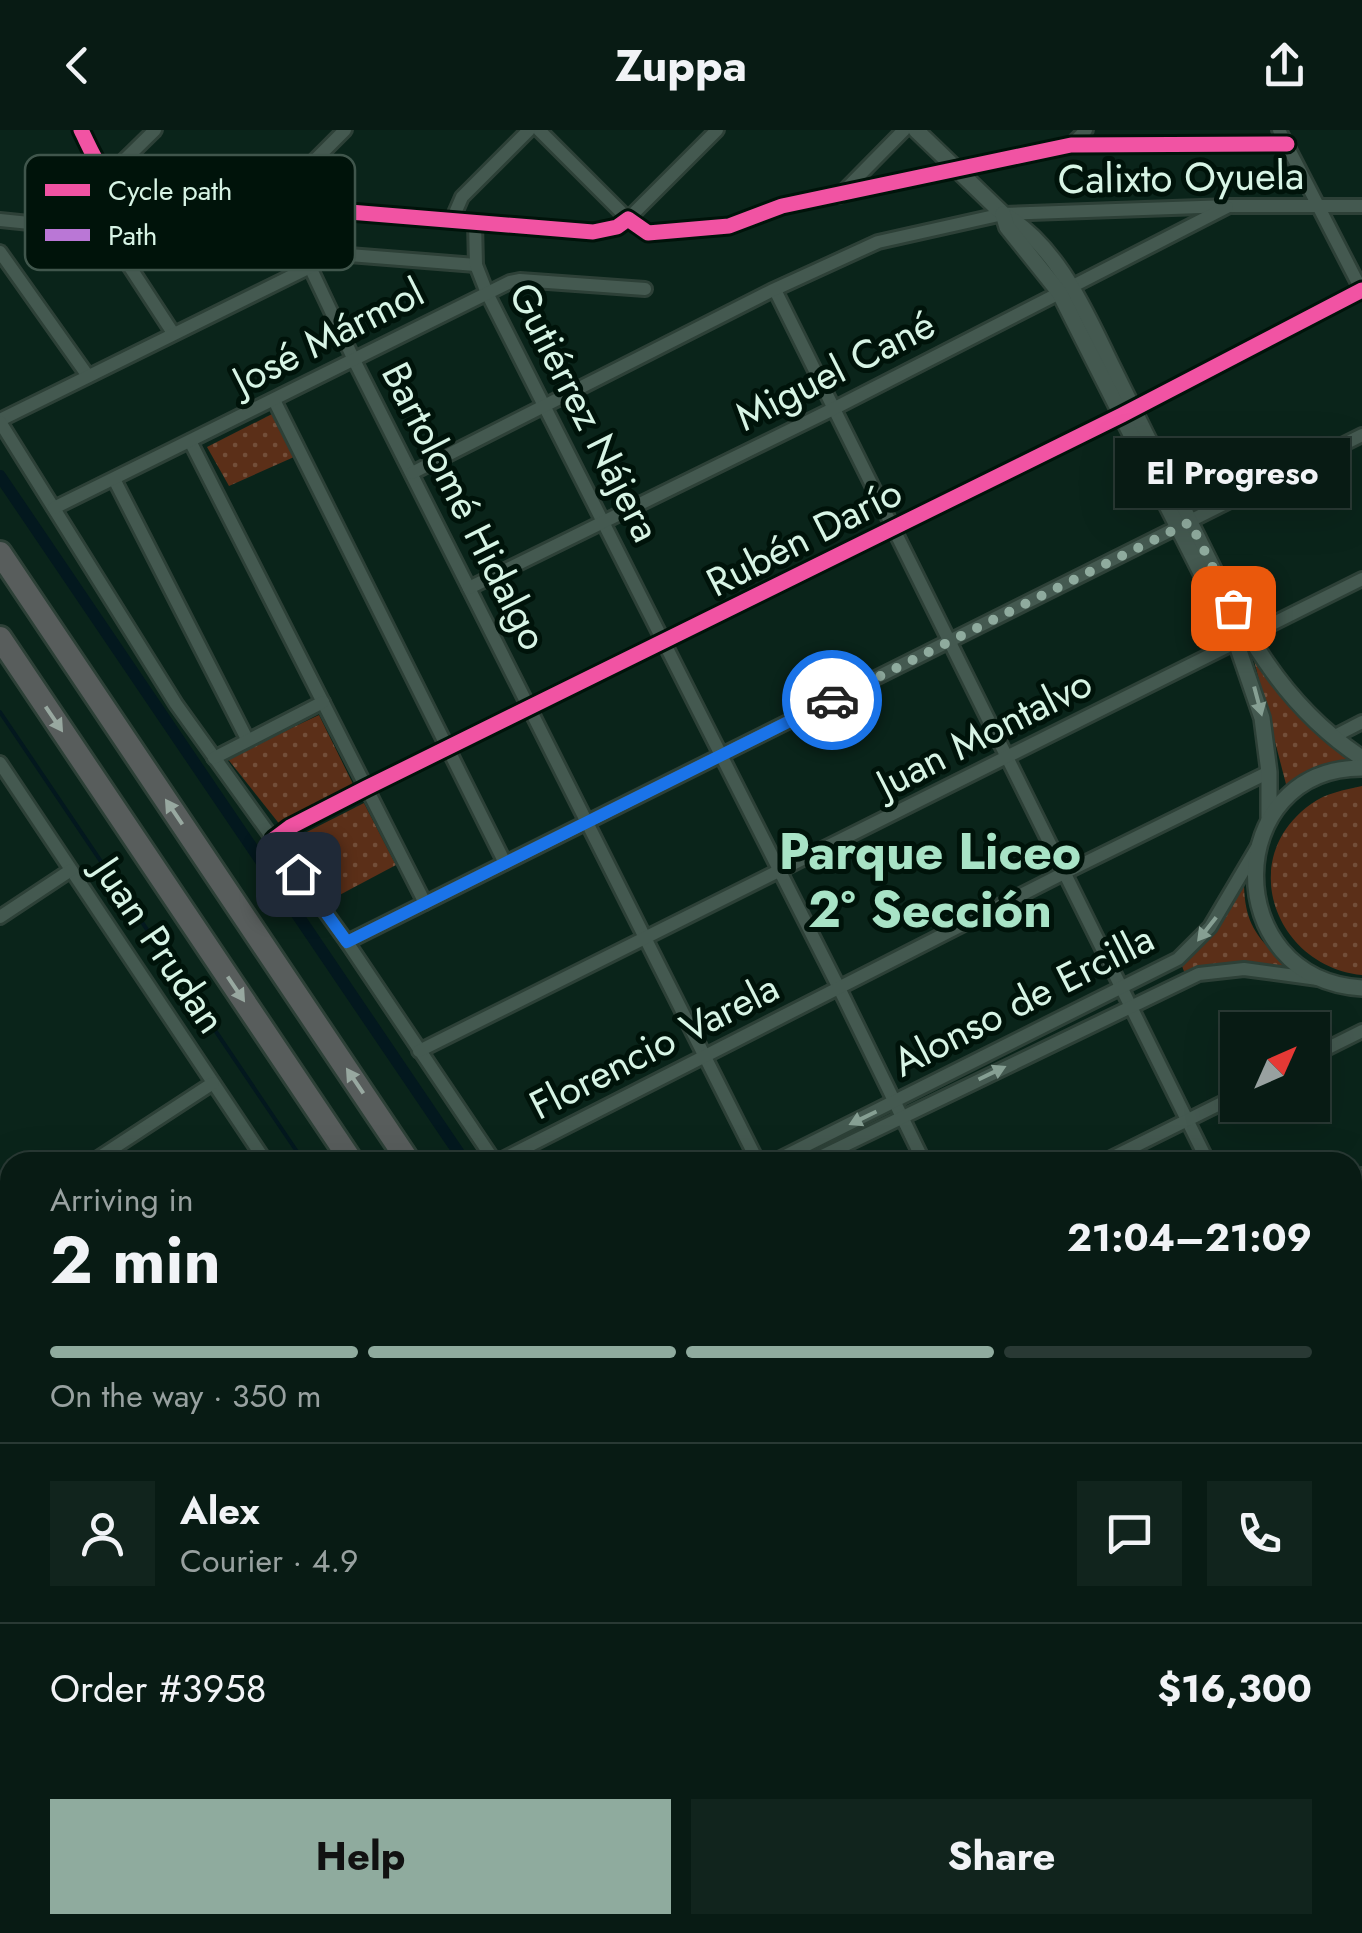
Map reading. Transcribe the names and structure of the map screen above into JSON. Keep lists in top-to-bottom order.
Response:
{
  "streets": {
    "street": [
      "Calixto Oyuela",
      "José Mármol",
      "Miguel Cané",
      "Gutiérrez Nájera",
      "Bartolomé Hidalgo",
      "Rubén Darío",
      "Juan Montalvo",
      "Juan Prudan",
      "Alonso de Ercilla",
      "Florencio Varela"
    ]
  },
  "crossings": [
    ["Calixto Oyuela", "Miguel Cané"],
    ["Calixto Oyuela", "Gutiérrez Nájera"],
    ["Calixto Oyuela", "Bartolomé Hidalgo"],
    ["José Mármol", "Gutiérrez Nájera"],
    ["José Mármol", "Bartolomé Hidalgo"],
    ["Miguel Cané", "Gutiérrez Nájera"],
    ["Miguel Cané", "Bartolomé Hidalgo"],
    ["Gutiérrez Nájera", "Rubén Darío"],
    ["Gutiérrez Nájera", "Juan Montalvo"],
    ["Gutiérrez Nájera", "Alonso de Ercilla"],
    ["Gutiérrez Nájera", "Florencio Varela"],
    ["Bartolomé Hidalgo", "Rubén Darío"],
    ["Bartolomé Hidalgo", "Juan Montalvo"],
    ["Bartolomé Hidalgo", "Florencio Varela"]
  ],
  "districts": ["Parque Liceo 2° Sección"],
  "places": ["El Progreso"],
  "legend": ["Cycle path", "Path"],
  "north": "top right",
  "page": {
    "header": "Zuppa",
    "bubble": "El Progreso",
    "heading": ["2 min", "Arriving in", "21:04–21:09"],
    "panel": [
      "Alex",
      "Courier · 4.9",
      "Order #3958",
      "$16,300"
    ],
    "bar": "On the way · 350 m",
    "buttons": ["Help", "Share"]
  }
}
